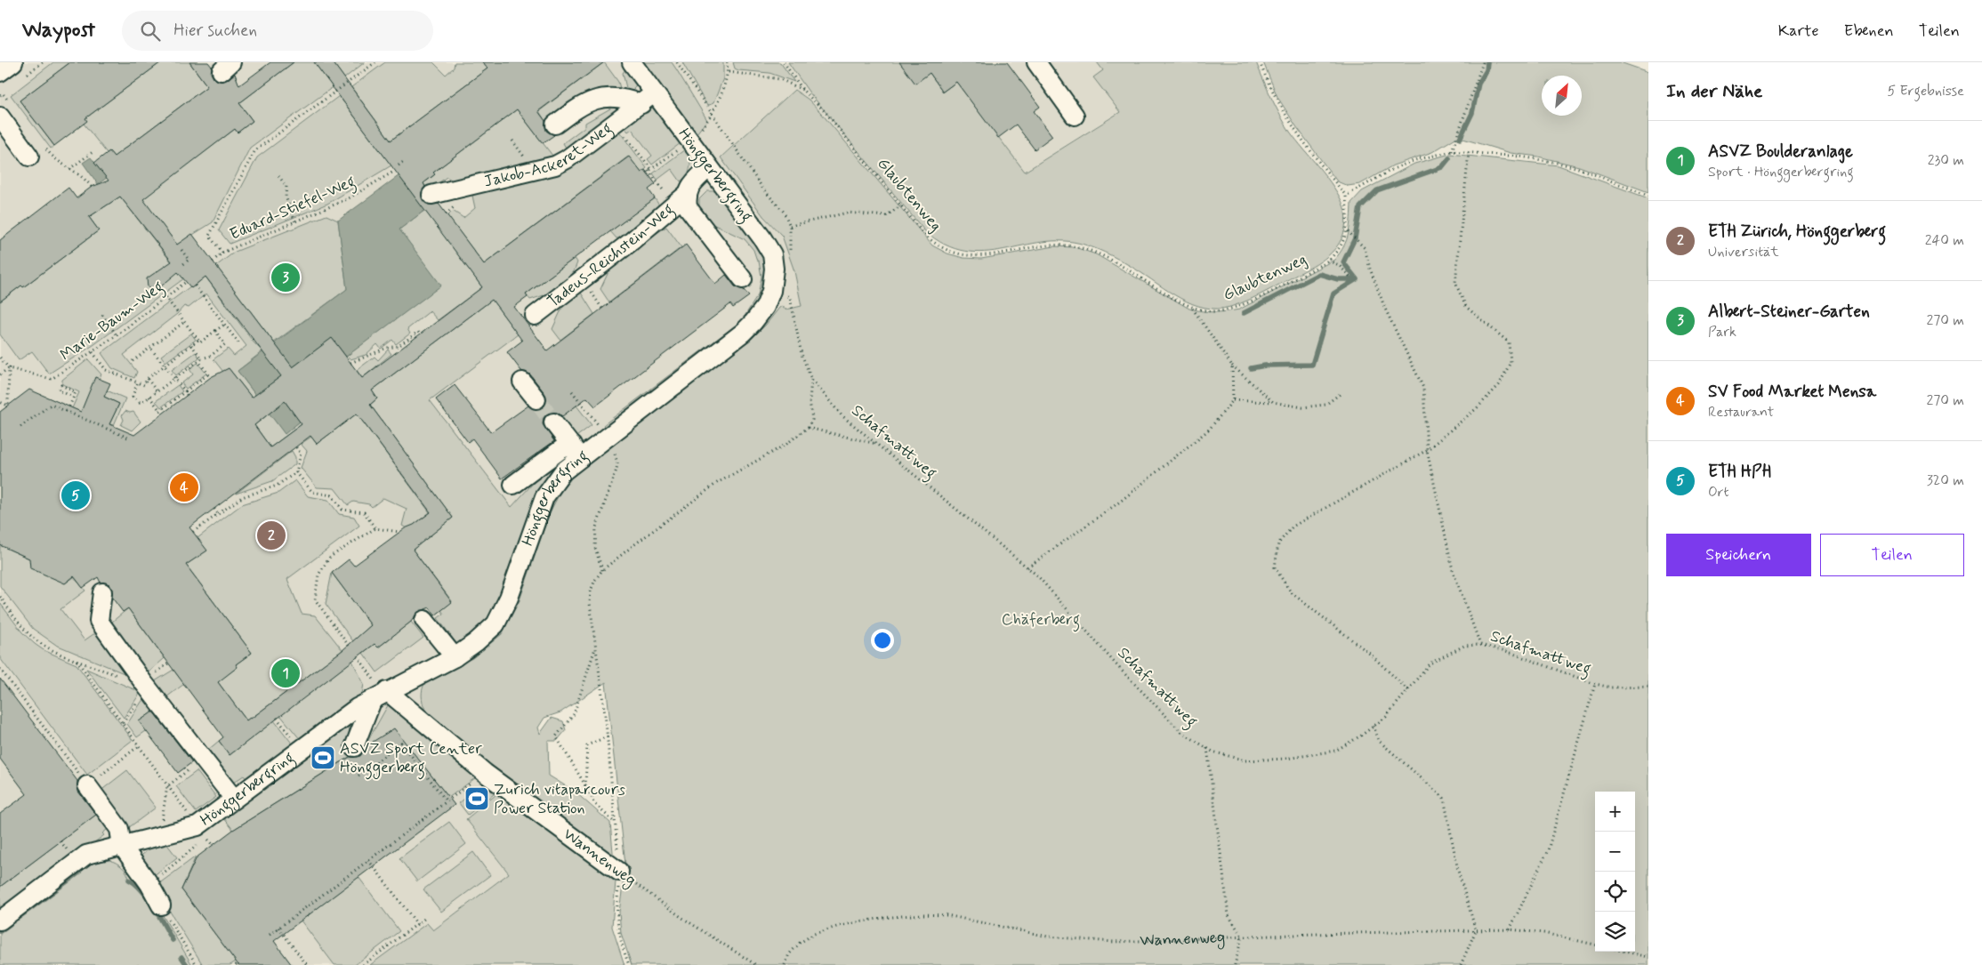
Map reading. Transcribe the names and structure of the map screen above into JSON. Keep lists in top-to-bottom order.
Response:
{
  "streets": {
    "street": [
      "Jakob-Ackeret-Weg",
      "Hönggerbergring",
      "Tadeus-Reichstein-Weg",
      "Wannenweg"
    ],
    "path": [
      "Glaubtenweg",
      "Eduard-Stiefel-Weg",
      "Marie-Baum-Weg",
      "Schafmattweg"
    ]
  },
  "crossings": [
    ["Jakob-Ackeret-Weg", "Hönggerbergring"],
    ["Hönggerbergring", "Tadeus-Reichstein-Weg"],
    ["Hönggerbergring", "Schafmattweg"],
    ["Hönggerbergring", "Wannenweg"]
  ],
  "parks": ["Chäferberg"],
  "places": {
    "sports": ["ASVZ Sport Center Hönggerberg", "Zurich vitaparcours Power Station"]
  },
  "north": "top right",
  "page": {
    "header": "Waypost",
    "search": "Hier suchen",
    "nav": ["Karte", "Ebenen", "Teilen"],
    "heading": ["In der Nähe", "5 Ergebnisse"],
    "list": [
      {
        "mark": "1",
        "name": "ASVZ Boulderanlage",
        "note": "Sport · Hönggerbergring",
        "value": "230 m"
      },
      {
        "mark": "2",
        "name": "ETH Zürich, Hönggerberg",
        "note": "Universität",
        "value": "240 m"
      },
      {
        "mark": "3",
        "name": "Albert-Steiner-Garten",
        "note": "Park",
        "value": "270 m"
      },
      {
        "mark": "4",
        "name": "SV Food Market Mensa",
        "note": "Restaurant",
        "value": "270 m"
      },
      {
        "mark": "5",
        "name": "ETH HPH",
        "note": "Ort",
        "value": "320 m"
      }
    ],
    "pins": [
      "3",
      "4",
      "5",
      "2",
      "1"
    ],
    "buttons": ["Speichern", "Teilen"],
    "map_buttons": ["+", "−"]
  }
}
